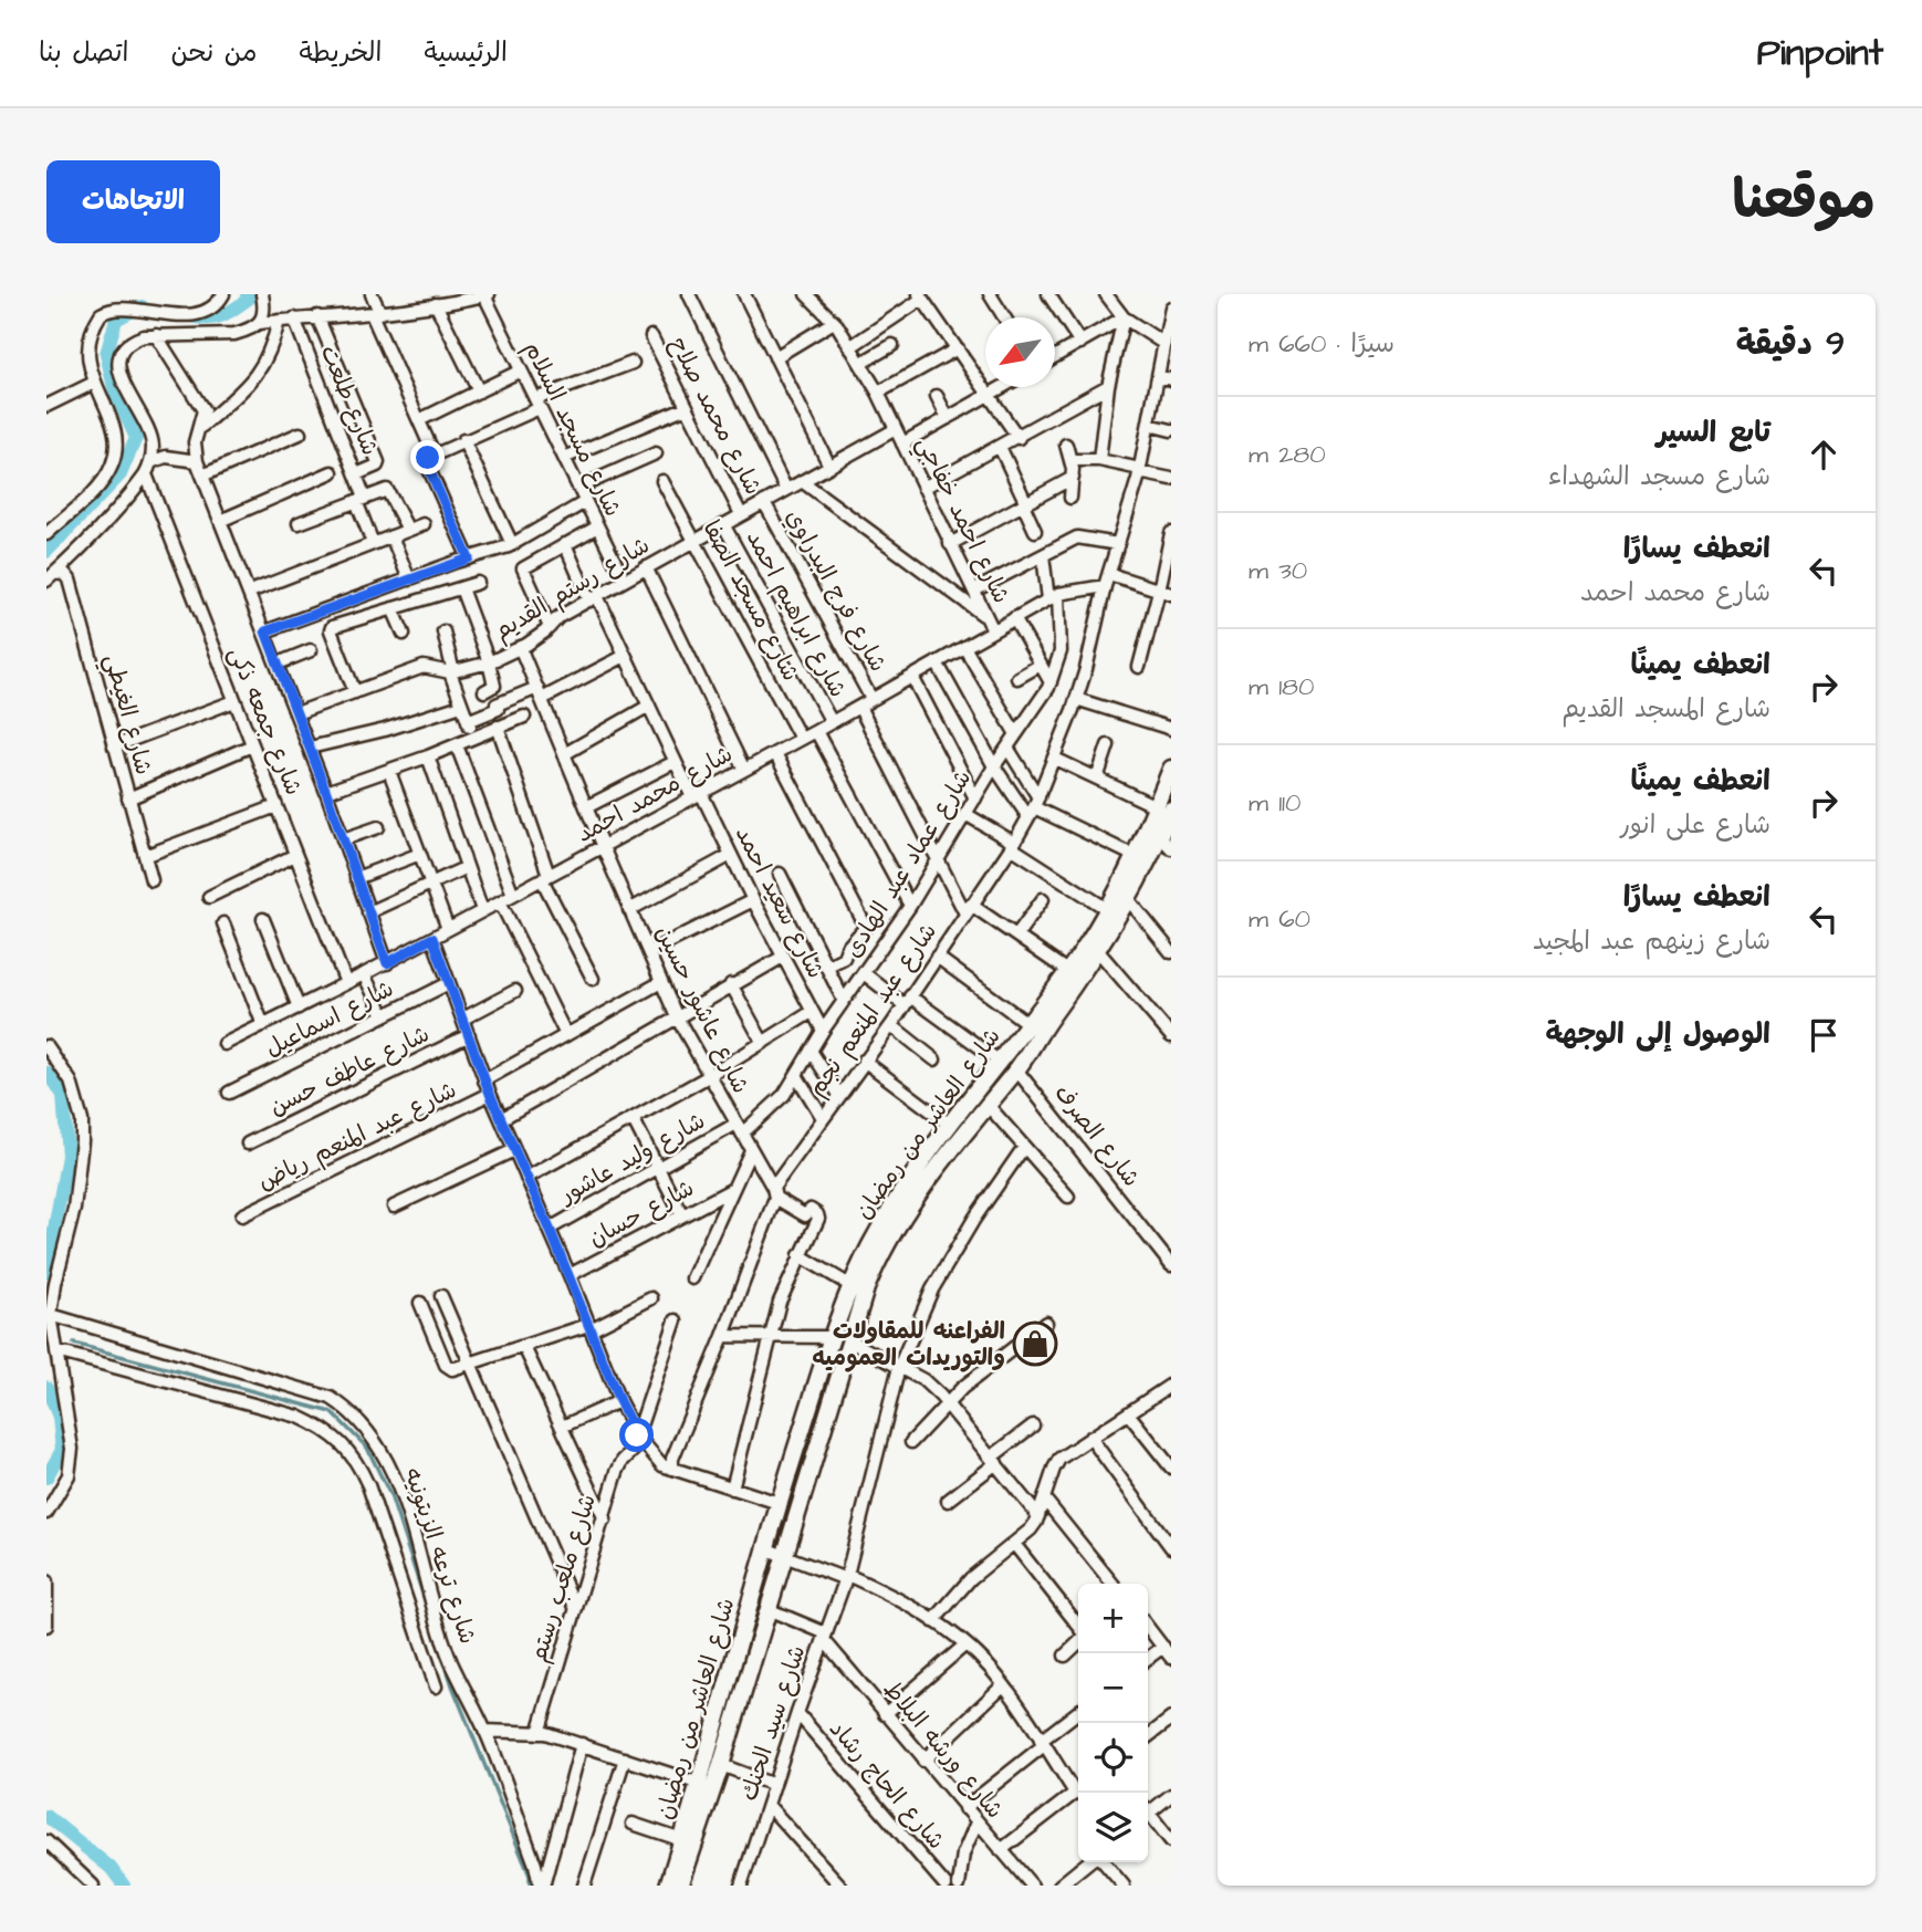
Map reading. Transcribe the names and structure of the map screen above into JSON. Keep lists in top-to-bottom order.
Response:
{
  "streets": {
    "main road": ["شارع العاشر من رمضان"],
    "street": [
      "شارع طلعت",
      "شارع محمد صلاح",
      "شارع مسجد السلام",
      "شارع احمد خفاجي",
      "شارع رستم القديم",
      "شارع فرج البدراوي",
      "شارع مسجد الصفا",
      "شارع ابراهيم احمد",
      "شارع الغيطي",
      "شارع جمعه ذكى",
      "شارع محمد احمد",
      "شارع عماد عبد الهادى",
      "شارع سعيد احمد",
      "شارع عاشور حسين",
      "شارع عبد المنعم نجم",
      "شارع اسماعيل",
      "شارع عاطف حسن",
      "شارع عبد المنعم رياض",
      "شارع الصرف",
      "شارع وليد عاشور",
      "شارع حسان",
      "شارع ترعه الزيتونيه",
      "شارع ملعب رستم",
      "شارع سيد الحنك",
      "شارع ورشه البلاط",
      "شارع الحاج رشاد"
    ]
  },
  "crossings": [
    ["شارع محمد صلاح", "شارع رستم القديم"],
    ["شارع مسجد السلام", "شارع رستم القديم"],
    ["شارع احمد خفاجي", "شارع رستم القديم"],
    ["شارع احمد خفاجي", "شارع محمد احمد"],
    ["شارع رستم القديم", "شارع فرج البدراوي"],
    ["شارع رستم القديم", "شارع مسجد الصفا"],
    ["شارع رستم القديم", "شارع ابراهيم احمد"],
    ["شارع رستم القديم", "شارع سعيد احمد"],
    ["شارع رستم القديم", "شارع عاشور حسين"],
    ["شارع فرج البدراوي", "شارع محمد احمد"],
    ["شارع مسجد الصفا", "شارع محمد احمد"],
    ["شارع ابراهيم احمد", "شارع محمد احمد"],
    ["شارع جمعه ذكى", "شارع محمد احمد"],
    ["شارع محمد احمد", "شارع عماد عبد الهادى"],
    ["شارع محمد احمد", "شارع سعيد احمد"],
    ["شارع محمد احمد", "شارع عاشور حسين"],
    ["شارع محمد احمد", "شارع عبد المنعم نجم"],
    ["شارع عماد عبد الهادى", "شارع سعيد احمد"],
    ["شارع عماد عبد الهادى", "شارع عاشور حسين"],
    ["شارع عماد عبد الهادى", "شارع وليد عاشور"],
    ["شارع عاشور حسين", "شارع عبد المنعم نجم"],
    ["شارع عاشور حسين", "شارع وليد عاشور"],
    ["شارع العاشر من رمضان", "شارع الصرف"],
    ["شارع سيد الحنك", "شارع ورشه البلاط"],
    ["شارع سيد الحنك", "شارع الحاج رشاد"]
  ],
  "places": {
    "shop": ["الفراعنه للمقاولات والتوريدات العموميه"]
  },
  "north": "bottom left",
  "page": {
    "header": "Pinpoint",
    "nav": [
      "الرئيسية",
      "الخريطة",
      "من نحن",
      "اتصل بنا"
    ],
    "title": "موقعنا",
    "buttons": "الاتجاهات",
    "heading": ["9 دقيقة", "سيرًا · 660 m"],
    "list": [
      ["تابع السير", "شارع مسجد الشهداء", "280 m"],
      ["انعطف يسارًا", "شارع محمد احمد", "30 m"],
      ["انعطف يمينًا", "شارع المسجد القديم", "180 m"],
      ["انعطف يمينًا", "شارع على انور", "110 m"],
      ["انعطف يسارًا", "شارع زينهم عبد المجيد", "60 m"],
      "الوصول إلى الوجهة"
    ],
    "map_buttons": ["+", "−"]
  }
}
